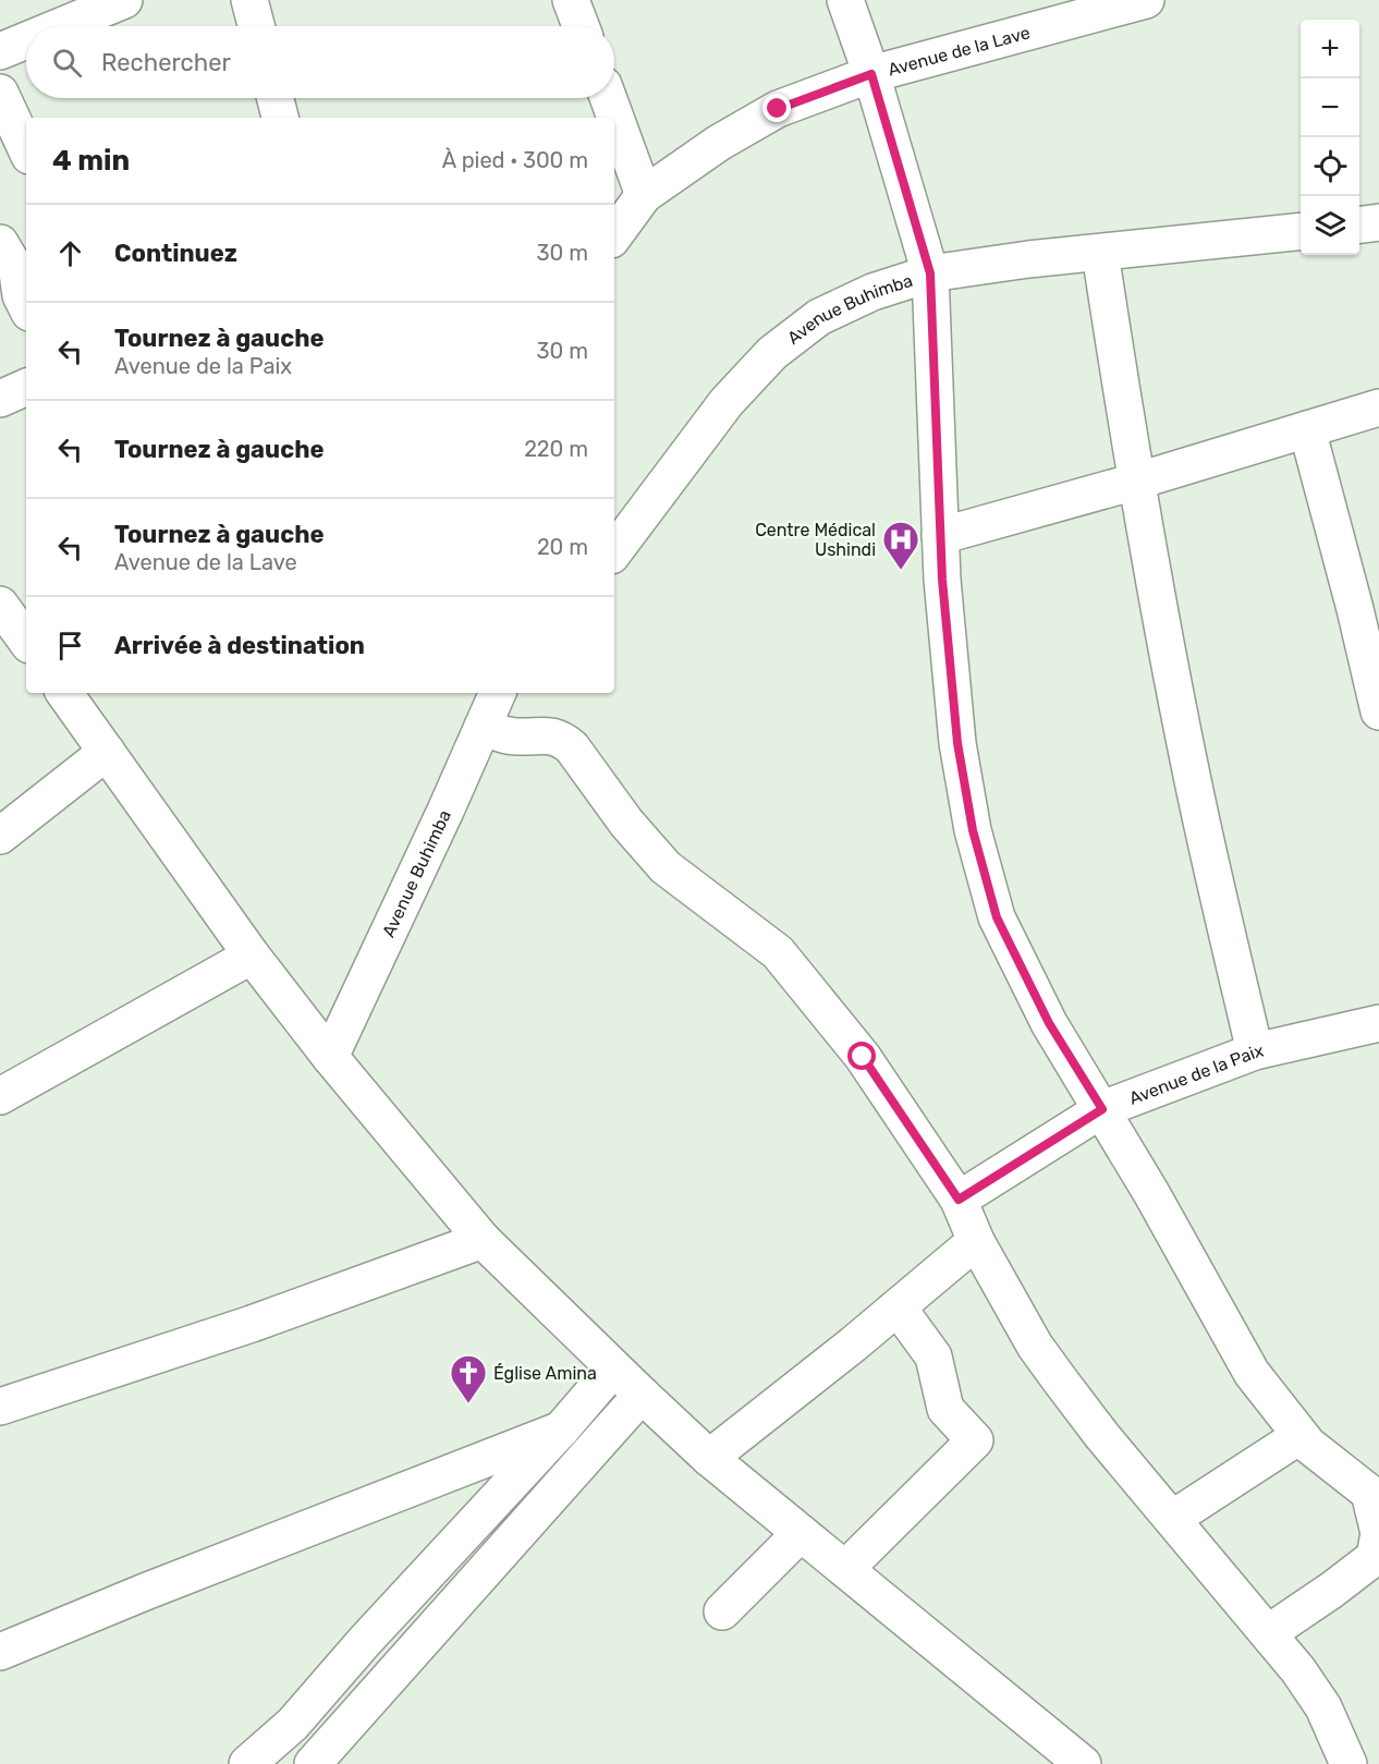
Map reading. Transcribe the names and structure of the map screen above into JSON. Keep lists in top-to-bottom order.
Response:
{
  "streets": {
    "street": ["Avenue de la Lave", "Avenue Buhimba", "Avenue de la Paix"]
  },
  "places": {
    "hospital": ["Centre Médical Ushindi"],
    "church": ["Église Amina"]
  },
  "page": {
    "map_buttons": ["+", "−"],
    "search": "Rechercher",
    "heading": ["4 min", "À pied · 300 m"],
    "list": [
      ["Continuez", "30 m"],
      ["Tournez à gauche", "Avenue de la Paix", "30 m"],
      ["Tournez à gauche", "220 m"],
      ["Tournez à gauche", "Avenue de la Lave", "20 m"],
      "Arrivée à destination"
    ]
  }
}
